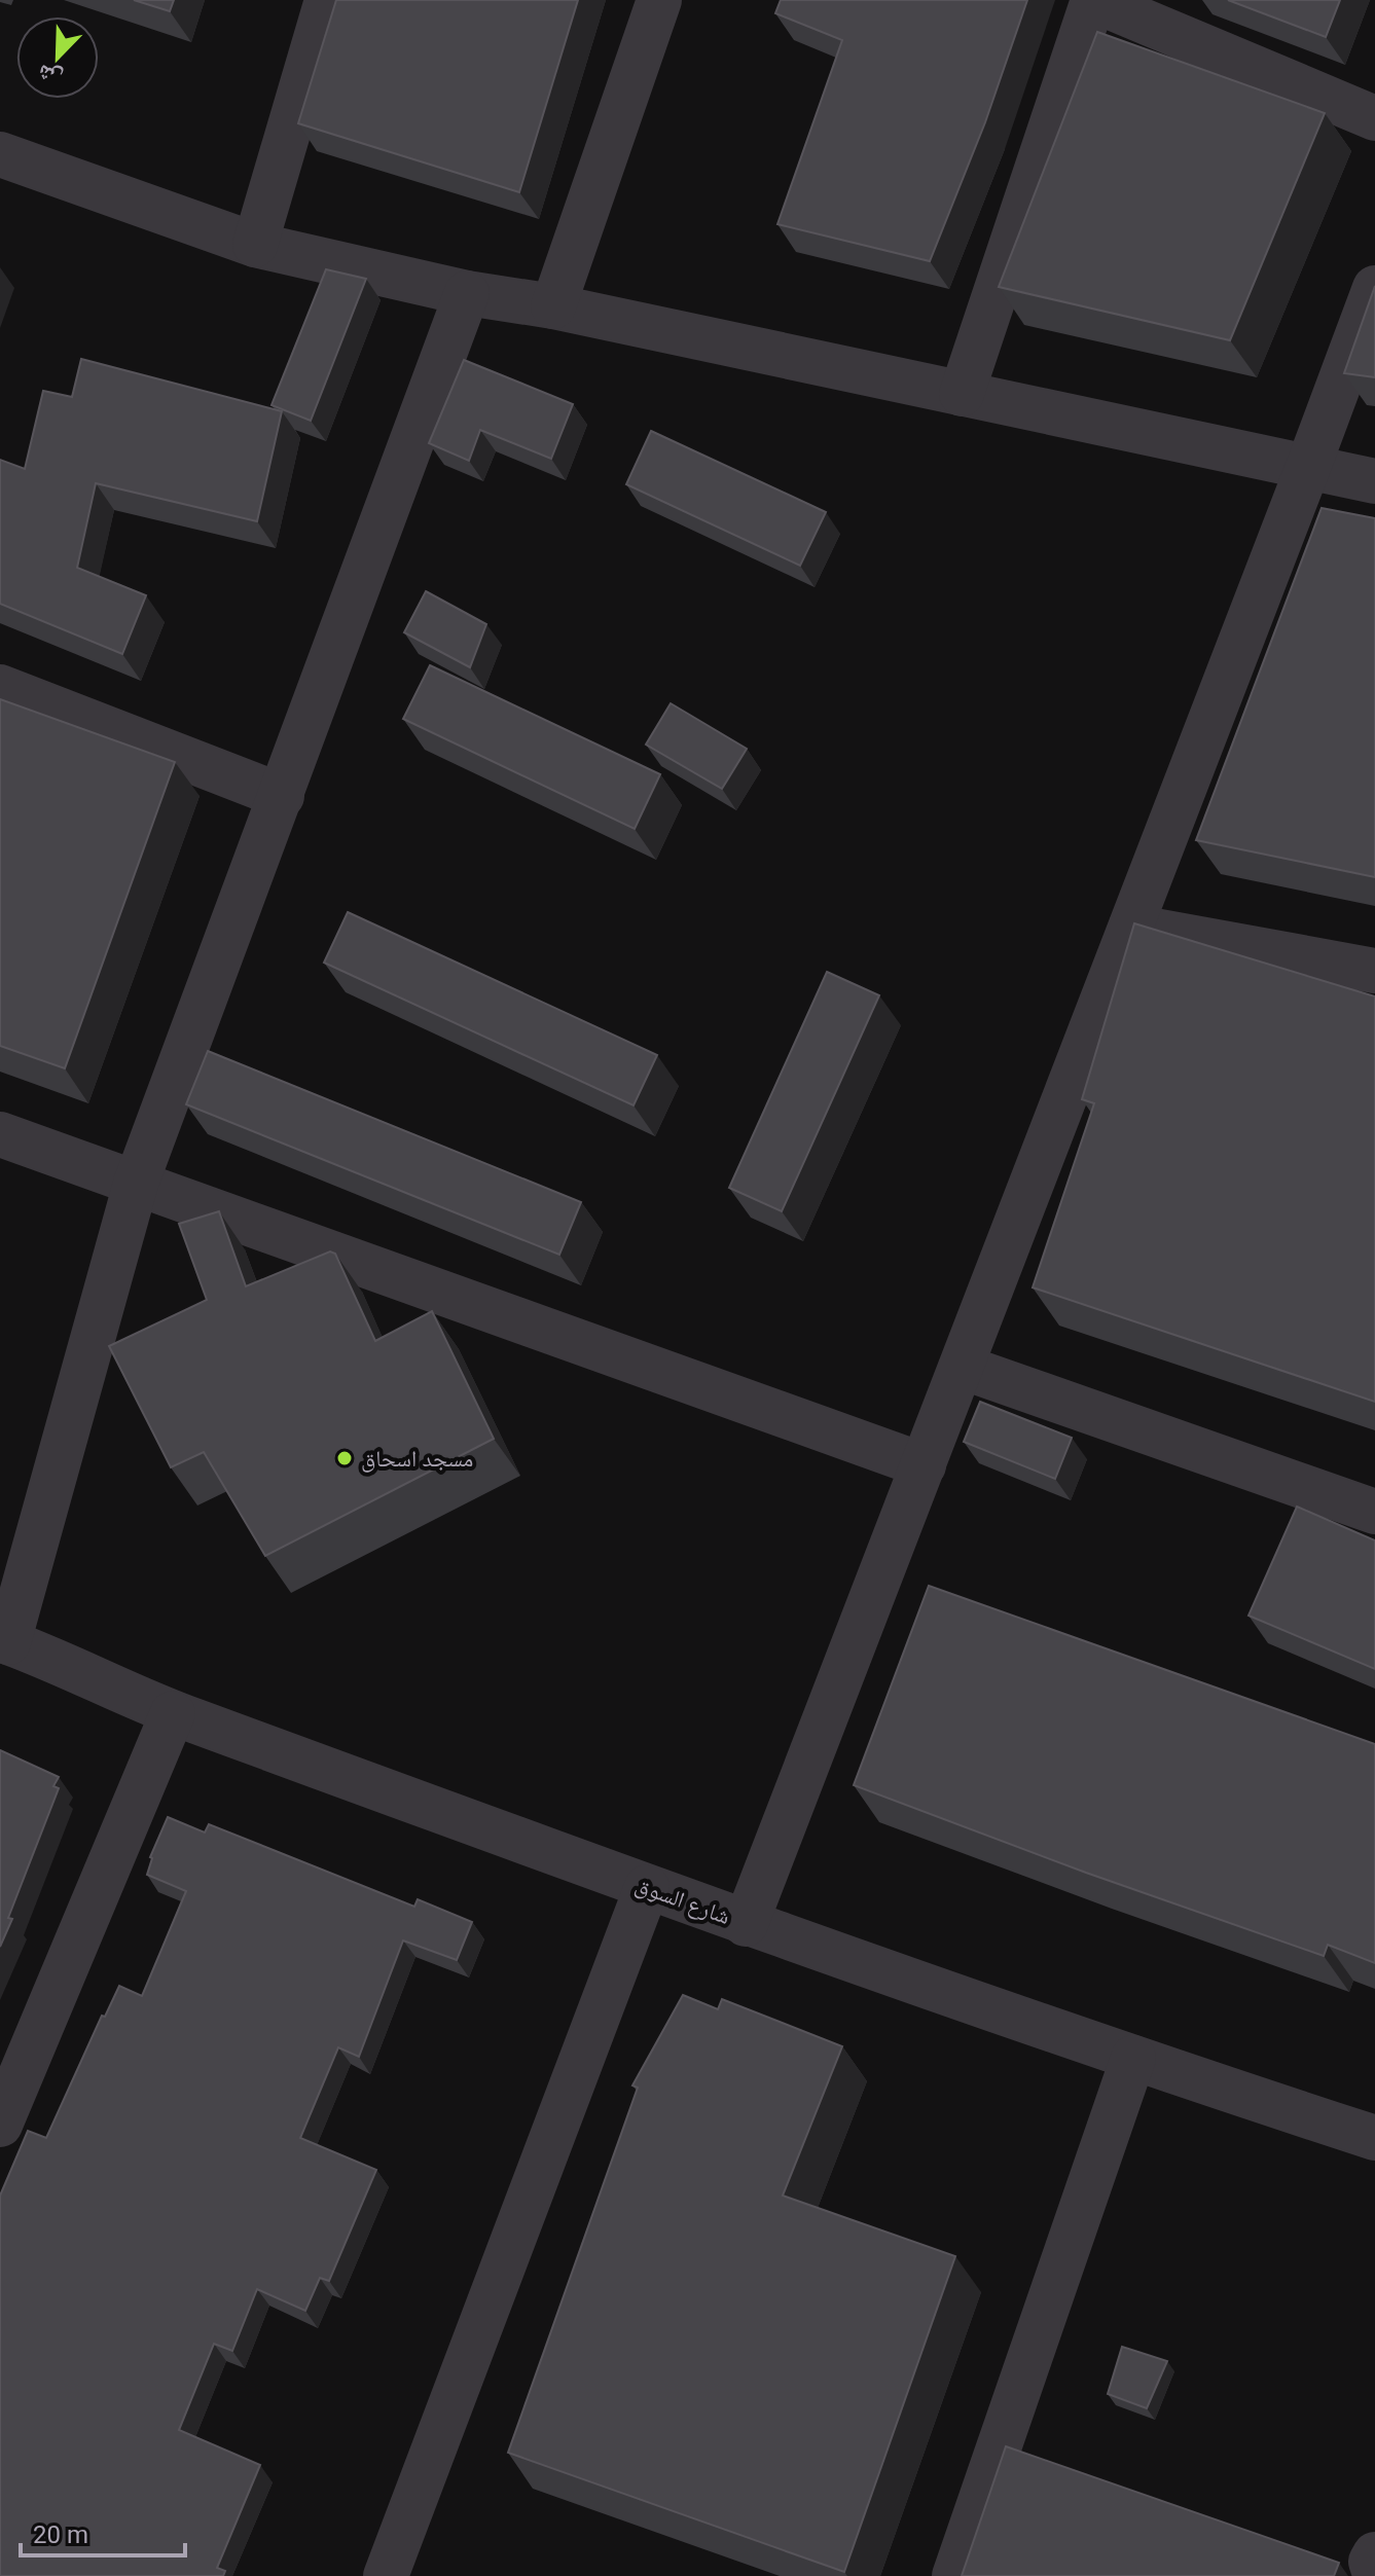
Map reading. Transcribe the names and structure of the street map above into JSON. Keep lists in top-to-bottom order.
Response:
{
  "streets": {
    "street": ["شارع السوق"]
  },
  "places": ["مسجد اسحاق"],
  "scale_bar": "20 m",
  "north": "bottom left"
}
